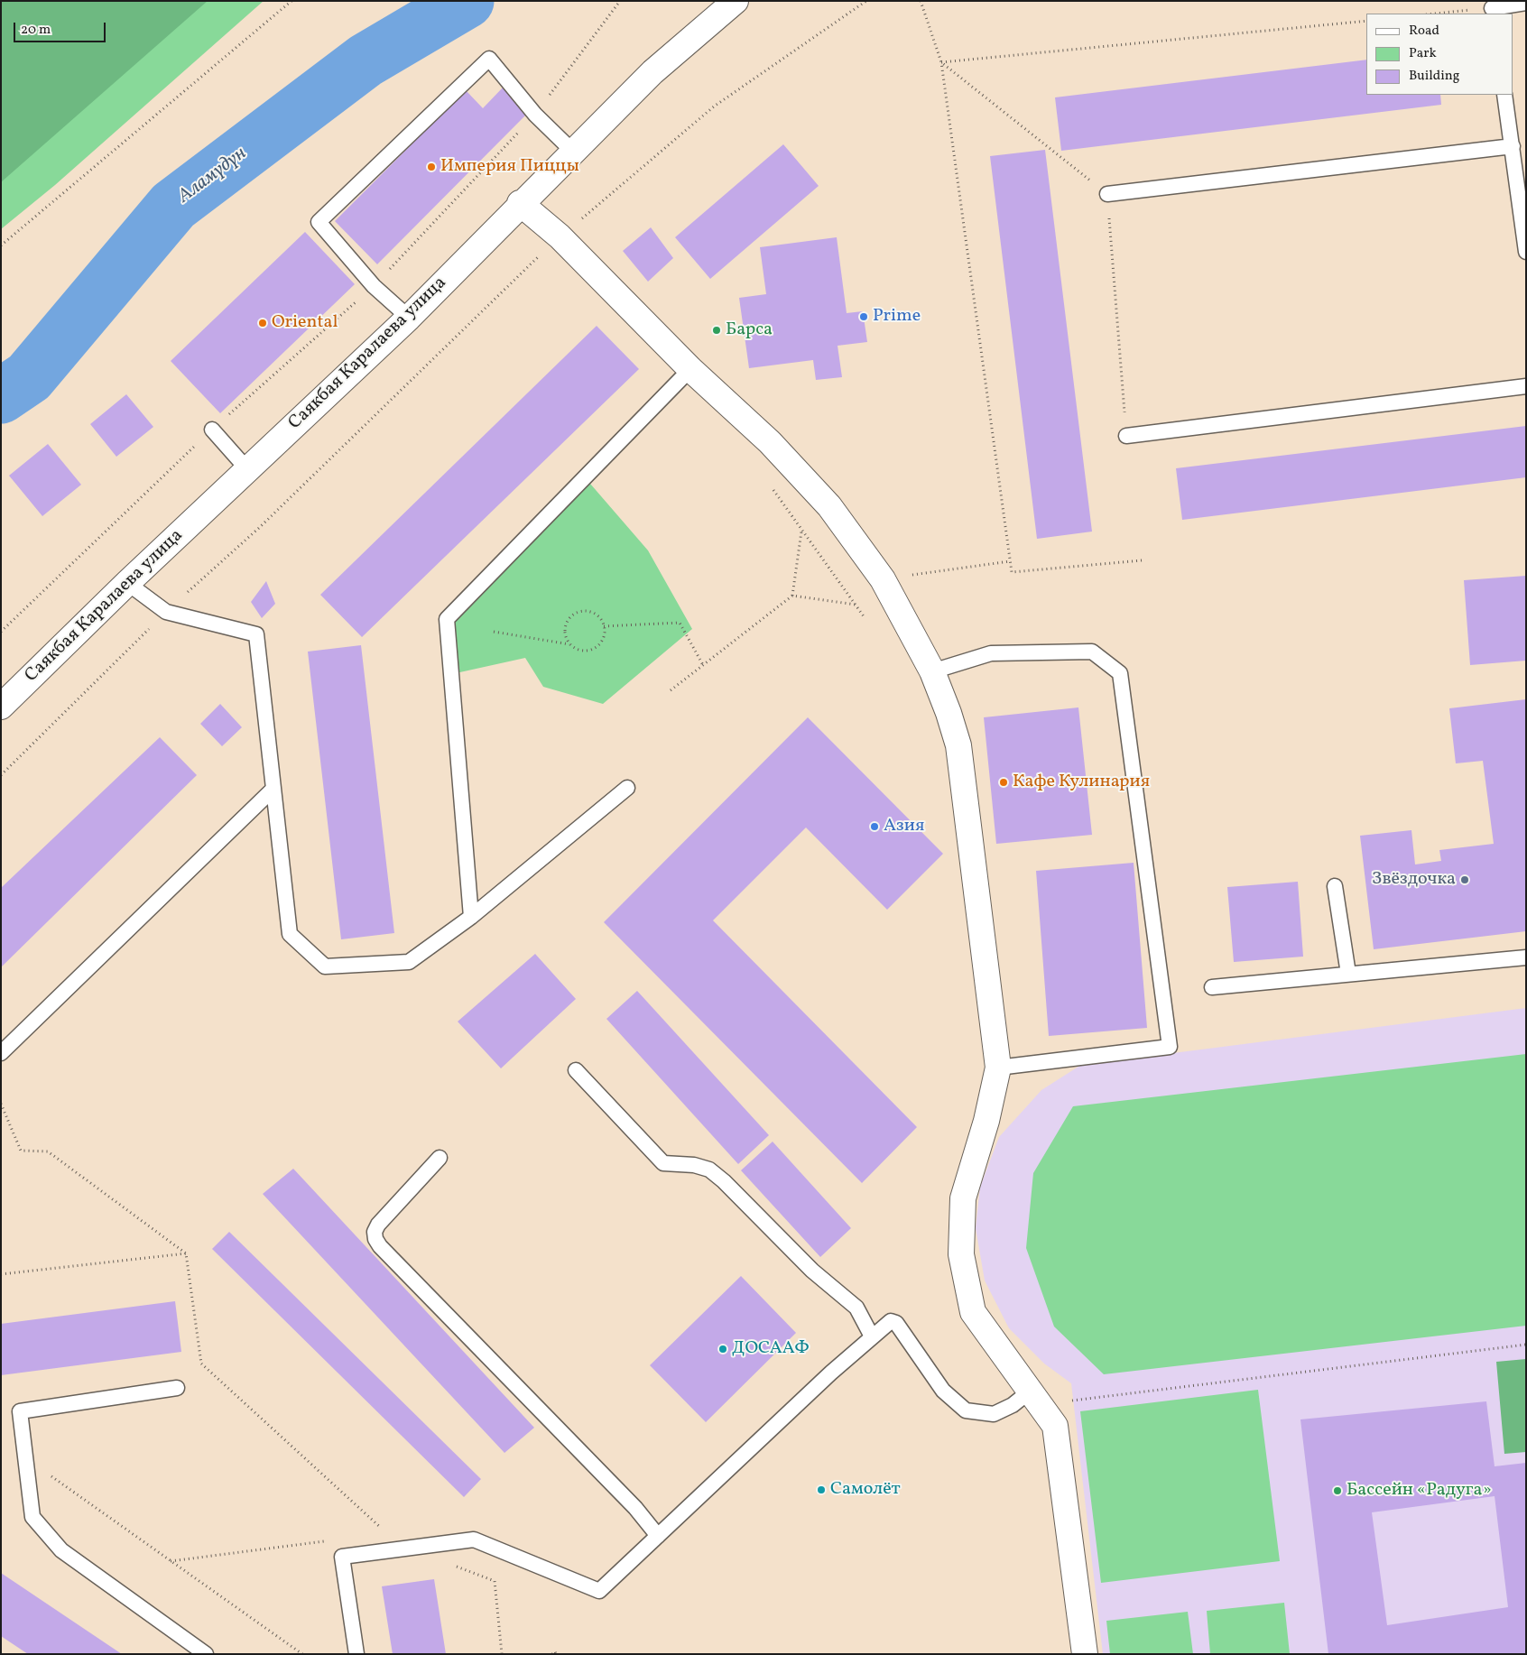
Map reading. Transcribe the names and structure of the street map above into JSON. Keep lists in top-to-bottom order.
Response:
{
  "streets": {
    "street": ["Саякбая Каралаева улица"]
  },
  "water": ["Аламүдүн"],
  "places": [
    "Империя Пиццы",
    "Prime",
    "Oriental",
    "Барса",
    "Кафе Кулинария",
    "Азия",
    "Звёздочка",
    "ДОСААФ",
    "Самолёт",
    "Бассейн «Радуга»"
  ],
  "legend": ["Road", "Park", "Building"],
  "scale_bar": "20 m"
}
